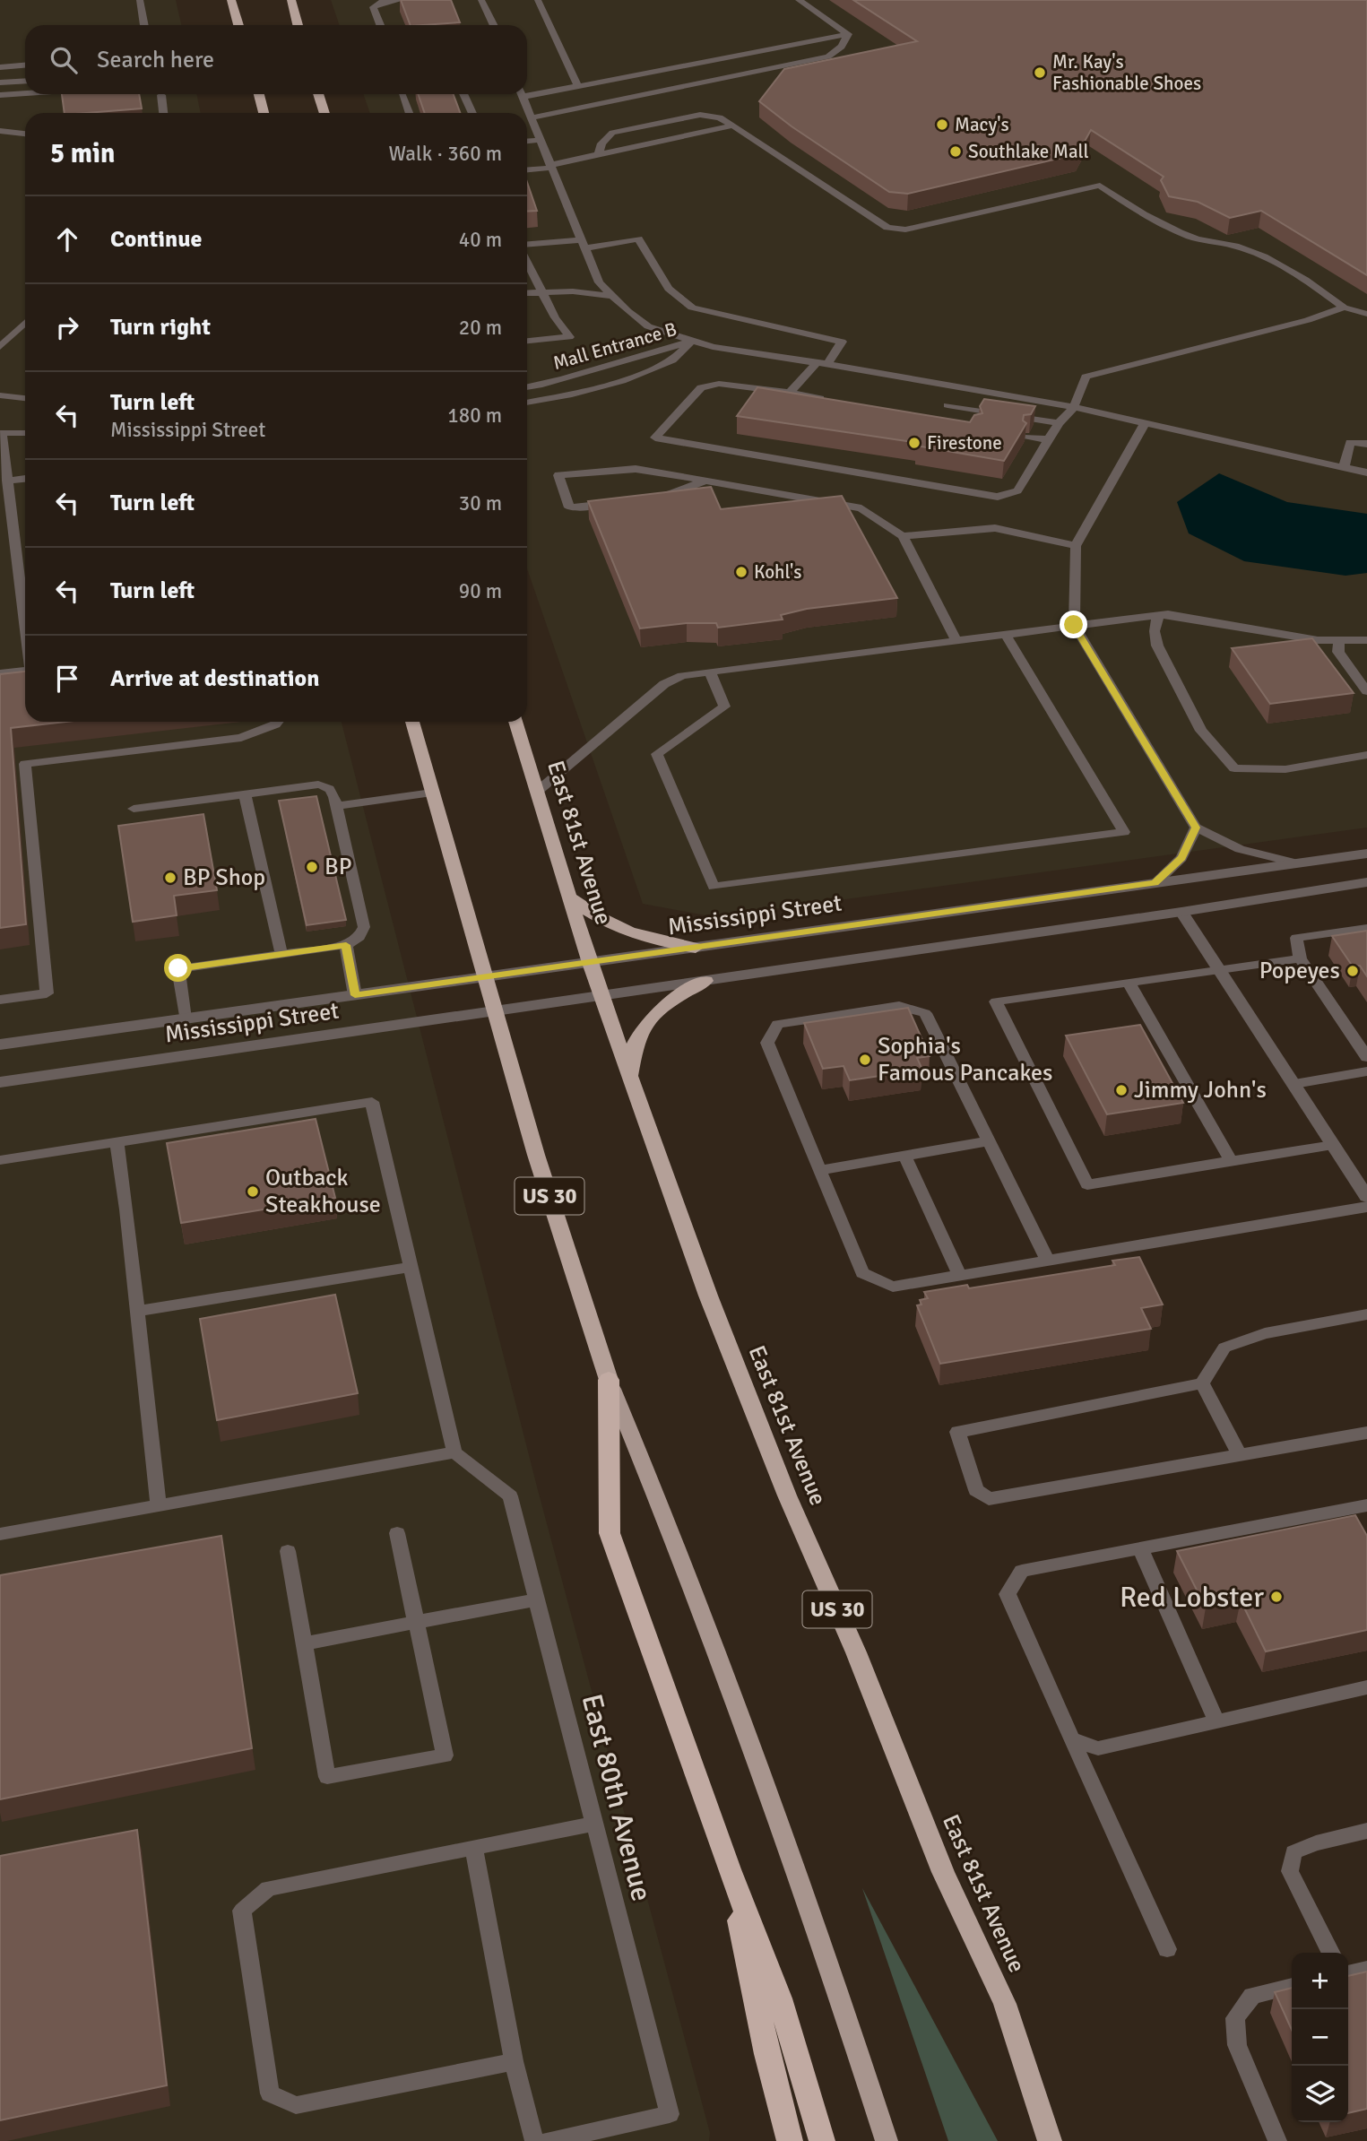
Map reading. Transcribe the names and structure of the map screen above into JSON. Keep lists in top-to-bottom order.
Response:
{
  "streets": {
    "highway": ["East 81st Avenue", "US 30"],
    "street": ["Mississippi Street"],
    "lane": ["Mall Entrance B", "East 80th Avenue"]
  },
  "crossings": [
    ["East 81st Avenue", "Mississippi Street"],
    ["Mississippi Street", "US 30"]
  ],
  "places": [
    "Mr. Kay's Fashionable Shoes",
    "Macy's",
    "Southlake Mall",
    "Firestone",
    "Kohl's",
    "BP",
    "BP Shop",
    "Popeyes",
    "Sophia's Famous Pancakes",
    "Jimmy John's",
    "Outback Steakhouse",
    "Red Lobster"
  ],
  "page": {
    "search": "Search here",
    "heading": ["5 min", "Walk · 360 m"],
    "list": [
      ["Continue", "40 m"],
      ["Turn right", "20 m"],
      ["Turn left", "Mississippi Street", "180 m"],
      ["Turn left", "30 m"],
      ["Turn left", "90 m"],
      "Arrive at destination"
    ],
    "map_buttons": ["+", "−"]
  }
}
